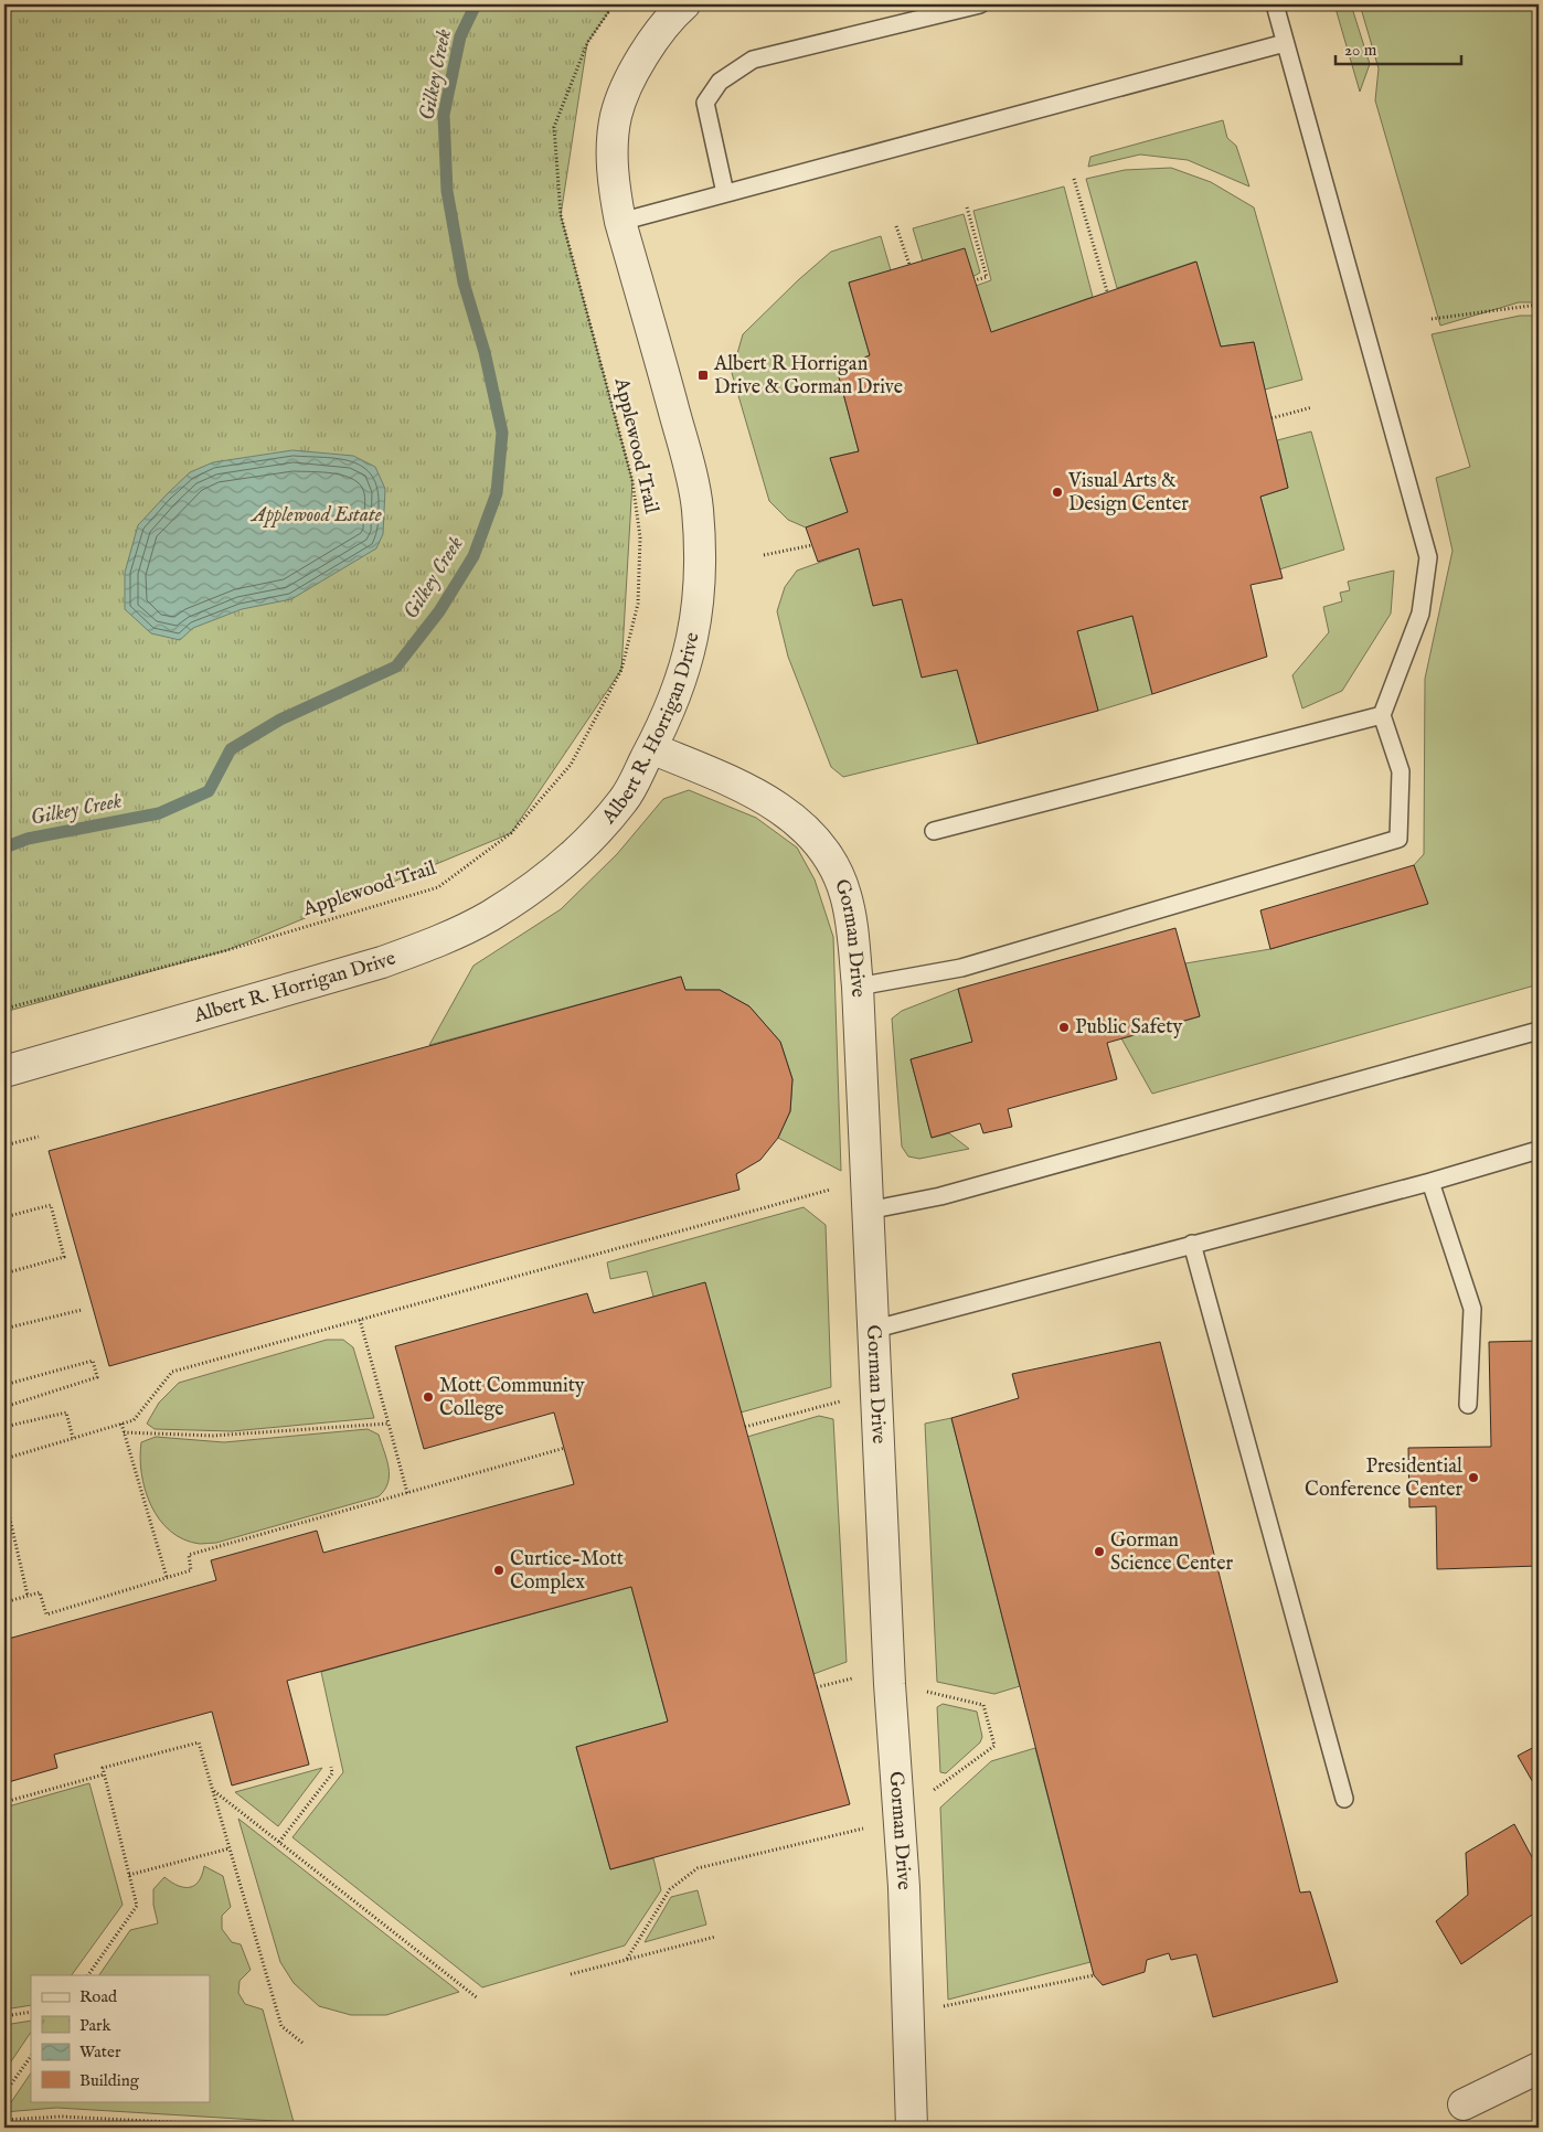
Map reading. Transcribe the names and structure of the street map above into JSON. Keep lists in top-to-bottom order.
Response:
{
  "streets": {
    "street": ["Albert R. Horrigan Drive", "Gorman Drive"],
    "path": ["Applewood Trail"]
  },
  "crossings": [
    ["Albert R. Horrigan Drive", "Gorman Drive"]
  ],
  "water": ["Gilkey Creek"],
  "parks": ["Applewood Estate"],
  "places": {
    "transit": ["Albert R Horrigan Drive & Gorman Drive"],
    "other": [
      "Visual Arts & Design Center",
      "Public Safety",
      "Mott Community College",
      "Presidential Conference Center",
      "Gorman Science Center",
      "Curtice-Mott Complex"
    ]
  },
  "legend": [
    "Road",
    "Park",
    "Water",
    "Building"
  ],
  "scale_bar": "20 m"
}
